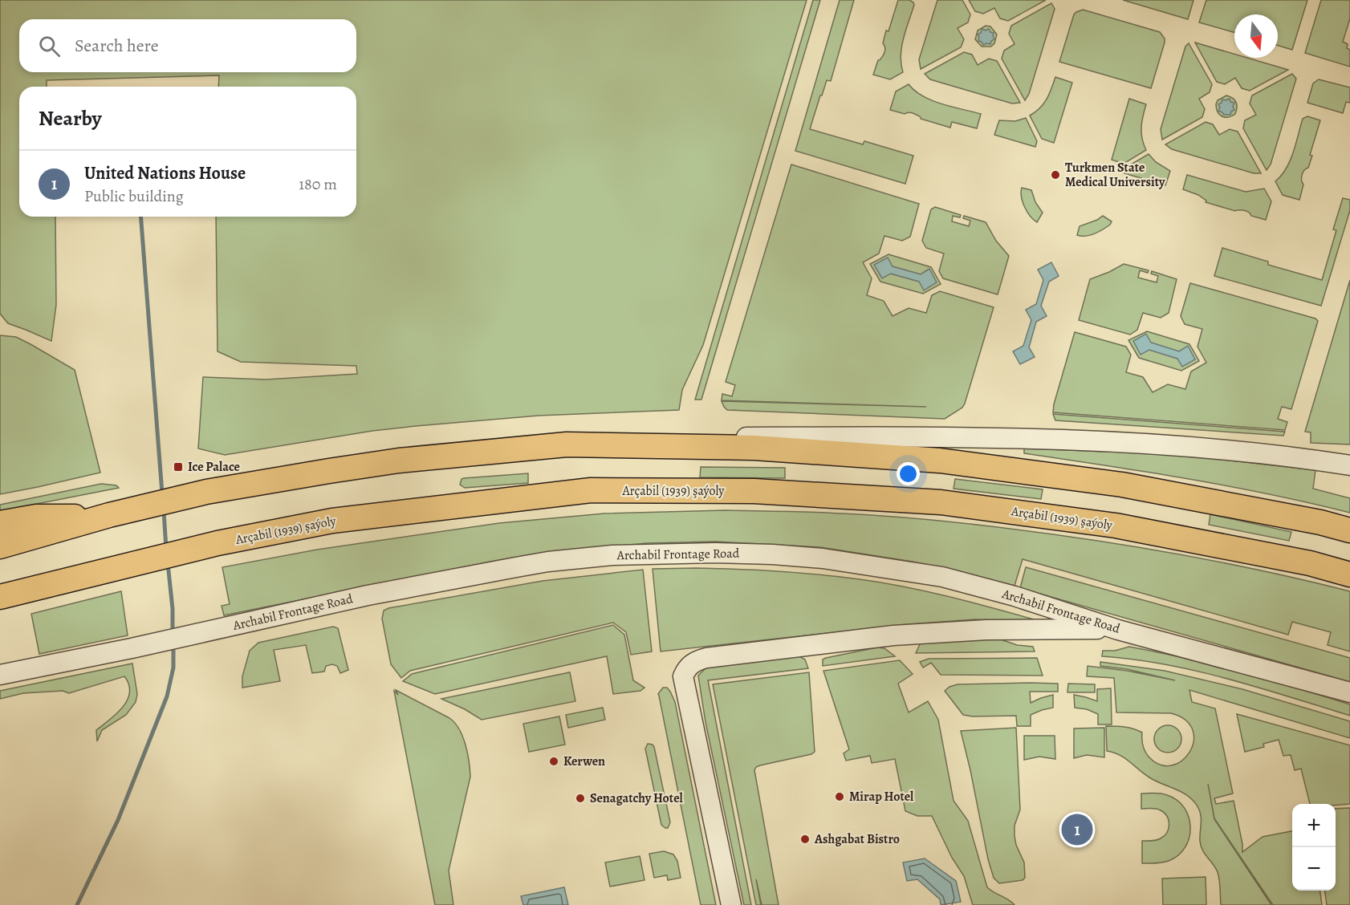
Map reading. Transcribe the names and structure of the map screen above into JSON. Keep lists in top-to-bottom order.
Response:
{
  "streets": {
    "main road": ["Arçabil (1939) şaýoly"],
    "street": ["Archabil Frontage Road"]
  },
  "places": {
    "other": [
      "Turkmen State Medical University",
      "Kerwen",
      "Mirap Hotel",
      "Senagatchy Hotel",
      "Ashgabat Bistro"
    ],
    "transit": ["Ice Palace"]
  },
  "north": "bottom",
  "page": {
    "search": "Search here",
    "heading": "Nearby",
    "list": [
      {
        "mark": "1",
        "name": "United Nations House",
        "note": "Public building",
        "value": "180 m"
      }
    ],
    "map_buttons": ["+", "−"],
    "pins": "1"
  }
}
